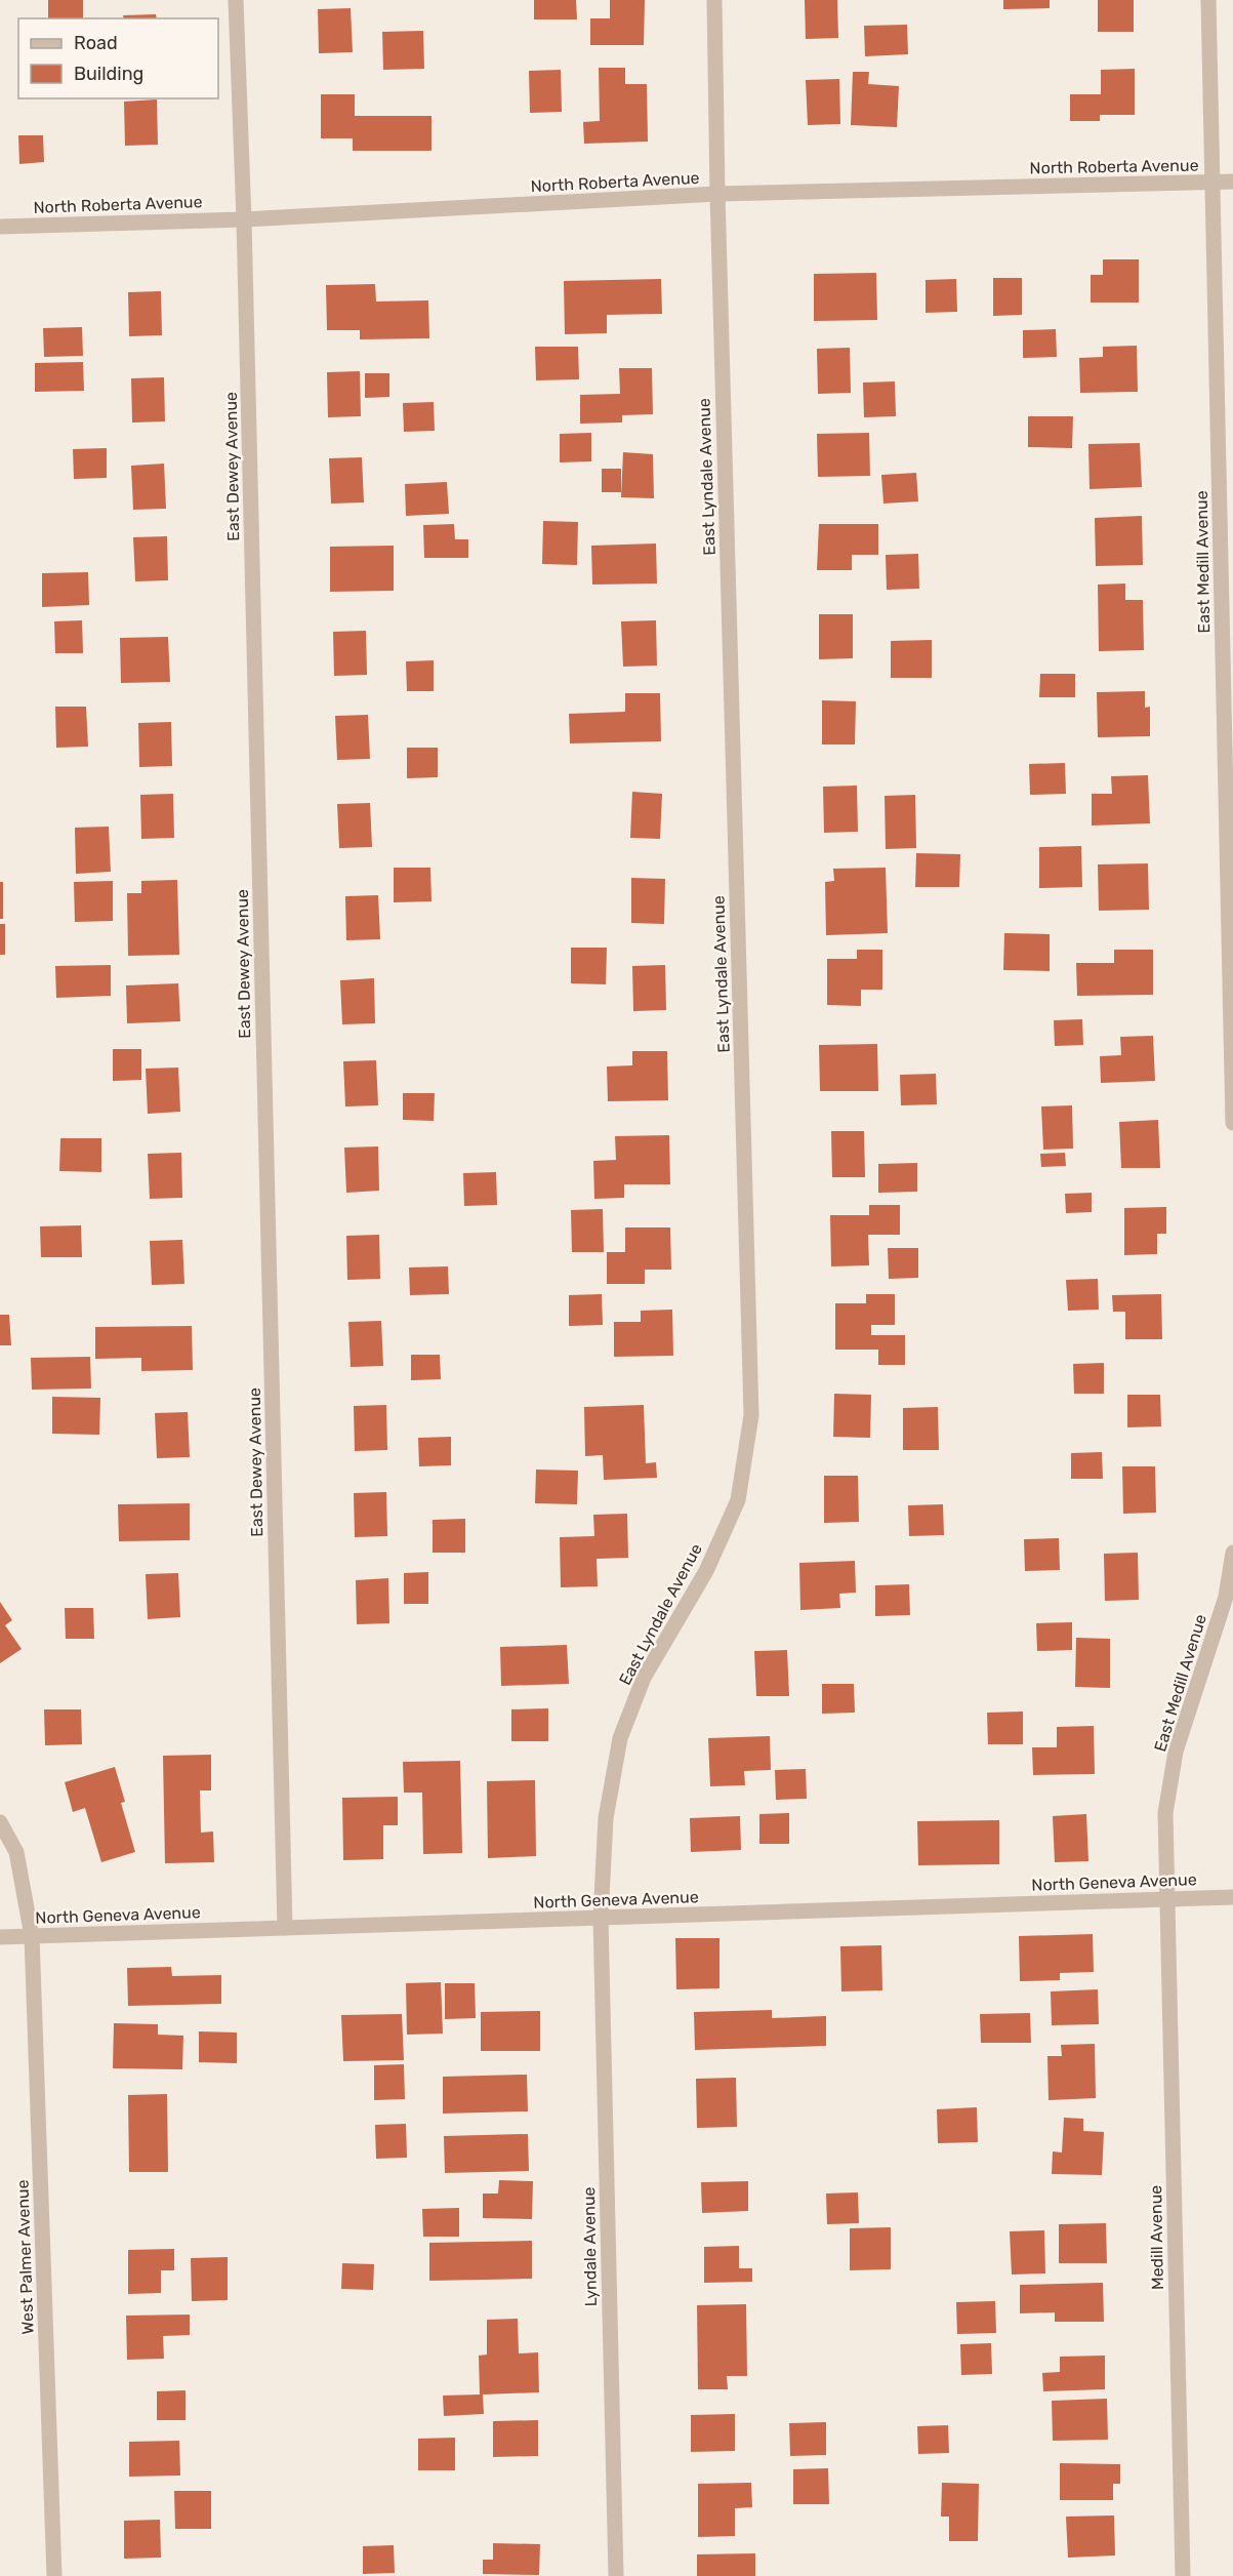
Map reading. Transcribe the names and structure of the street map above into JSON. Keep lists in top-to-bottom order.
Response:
{
  "streets": {
    "street": [
      "North Roberta Avenue",
      "East Dewey Avenue",
      "East Lyndale Avenue",
      "East Medill Avenue",
      "North Geneva Avenue",
      "Medill Avenue",
      "Lyndale Avenue",
      "West Palmer Avenue"
    ]
  },
  "crossings": [
    ["North Roberta Avenue", "East Dewey Avenue"],
    ["North Roberta Avenue", "East Lyndale Avenue"],
    ["North Roberta Avenue", "East Medill Avenue"],
    ["East Dewey Avenue", "North Geneva Avenue"],
    ["East Lyndale Avenue", "North Geneva Avenue"],
    ["East Lyndale Avenue", "Lyndale Avenue"],
    ["East Medill Avenue", "North Geneva Avenue"],
    ["East Medill Avenue", "Medill Avenue"],
    ["North Geneva Avenue", "Medill Avenue"],
    ["North Geneva Avenue", "Lyndale Avenue"],
    ["North Geneva Avenue", "West Palmer Avenue"]
  ],
  "legend": ["Road", "Building"]
}
